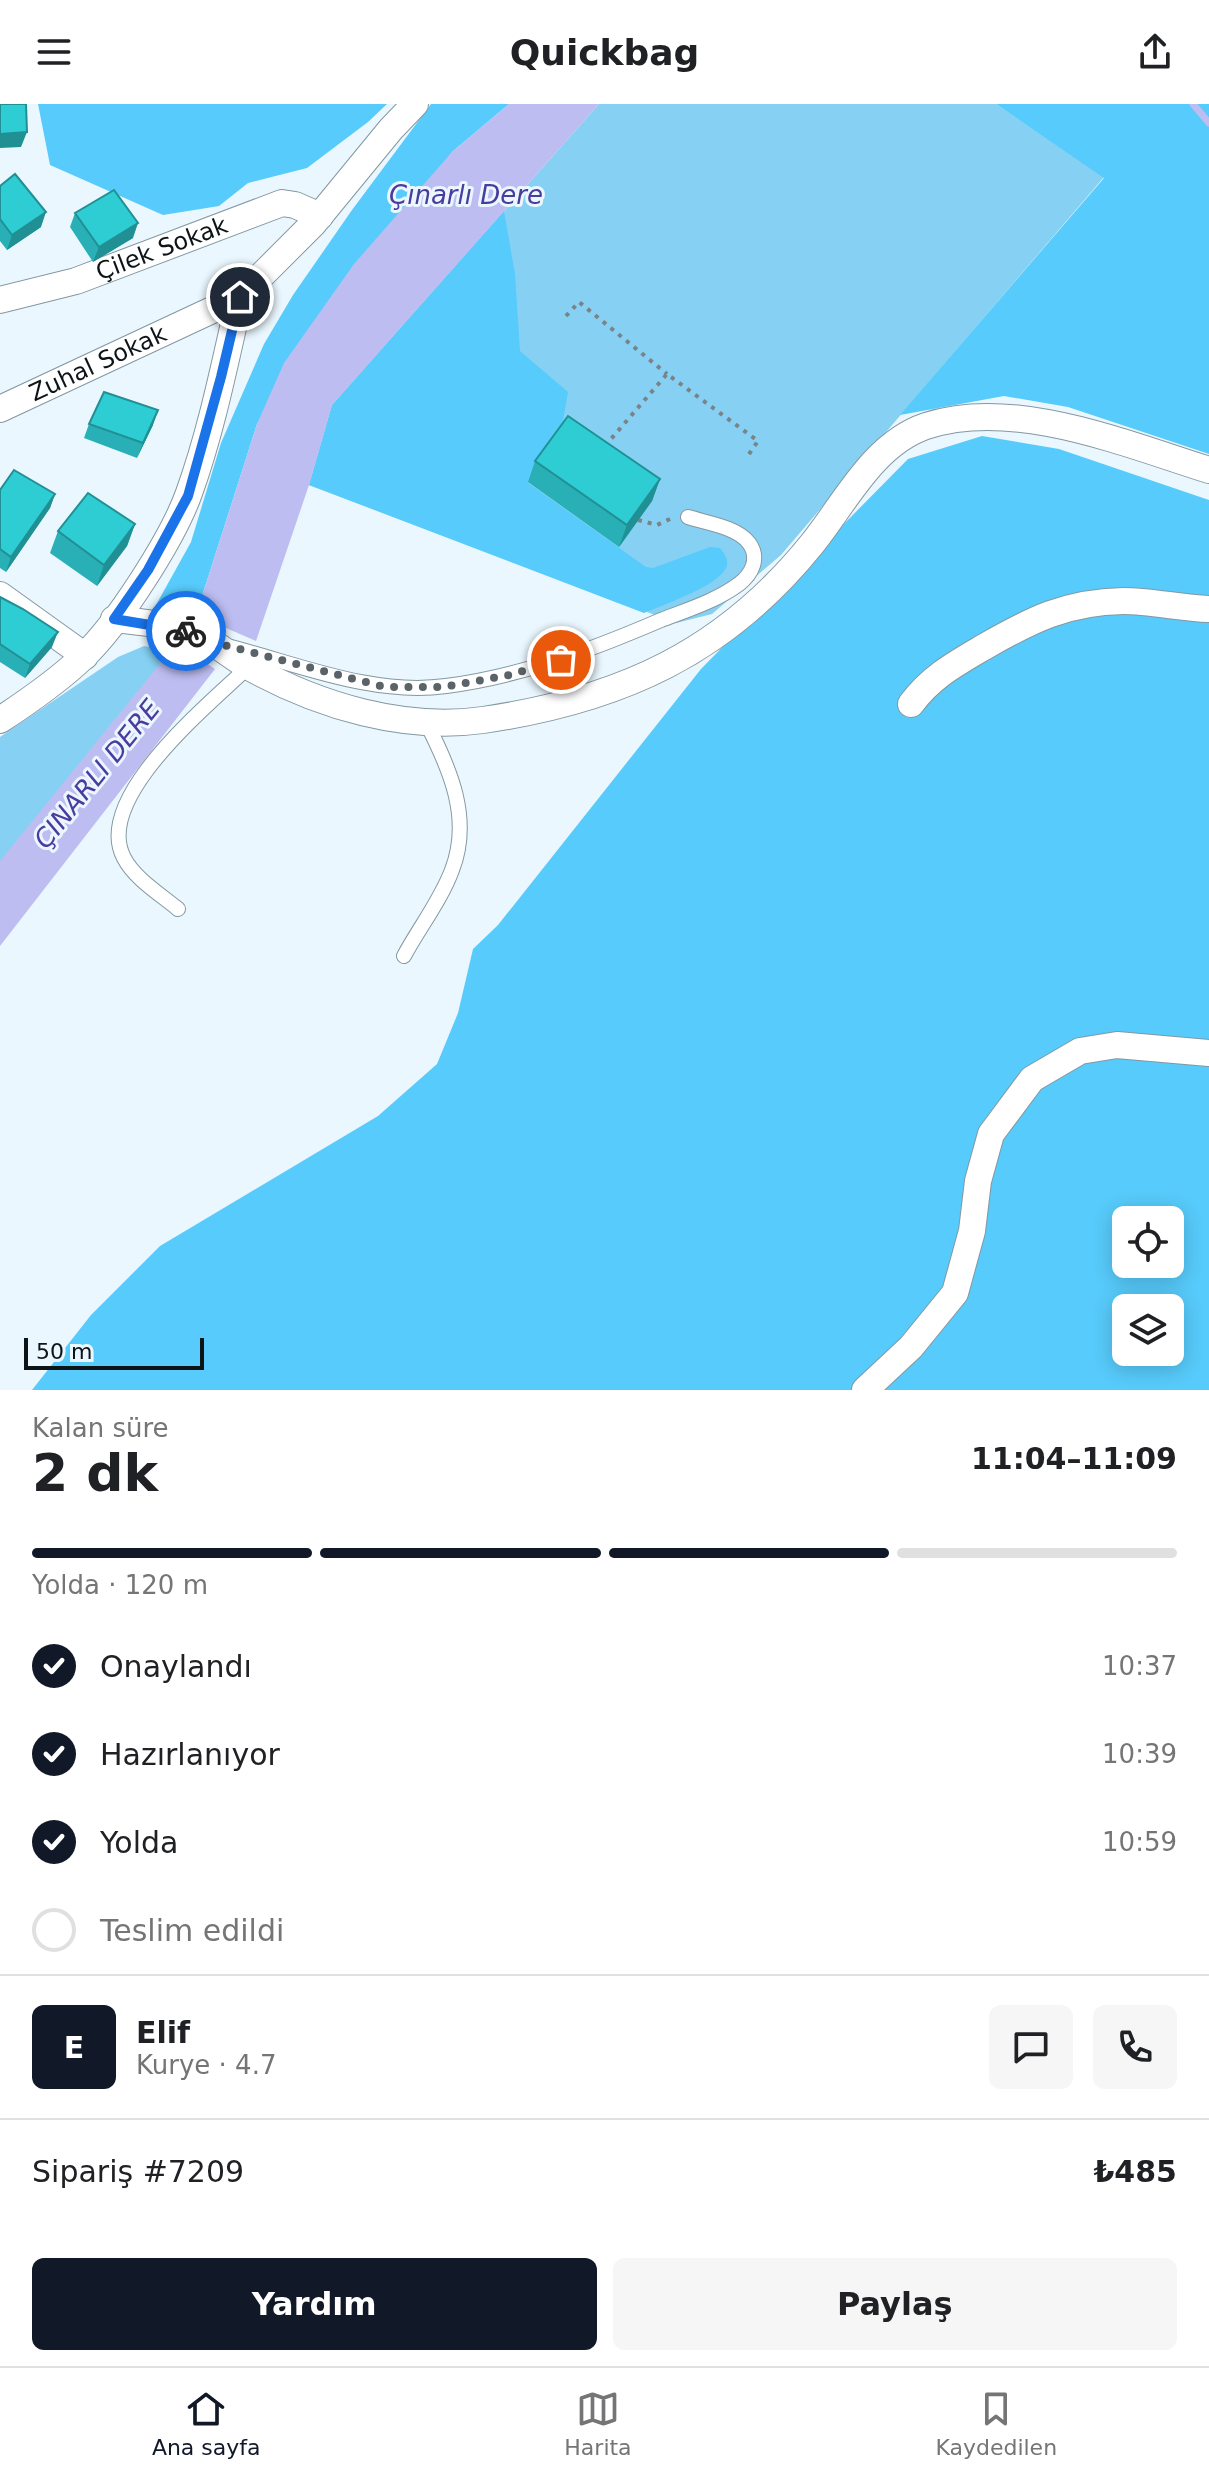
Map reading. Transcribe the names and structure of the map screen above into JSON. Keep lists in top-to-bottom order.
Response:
{
  "streets": {
    "street": ["Çilek Sokak", "Zuhal Sokak"]
  },
  "water": ["Çınarlı Dere", "ÇINARLI DERE"],
  "scale_bar": "50 m",
  "page": {
    "header": "Quickbag",
    "scale": "50 m",
    "heading": ["2 dk", "Kalan süre", "11:04–11:09"],
    "panel": [
      "Elif",
      "Kurye · 4.7",
      "Sipariş #7209",
      "₺485"
    ],
    "bar": "Yolda · 120 m",
    "list": [
      ["Onaylandı", "10:37"],
      ["Hazırlanıyor", "10:39"],
      ["Yolda", "10:59"],
      "Teslim edildi"
    ],
    "round": "E",
    "buttons": ["Yardım", "Paylaş"],
    "tabs": ["Ana sayfa", "Harita", "Kaydedilen"]
  }
}
